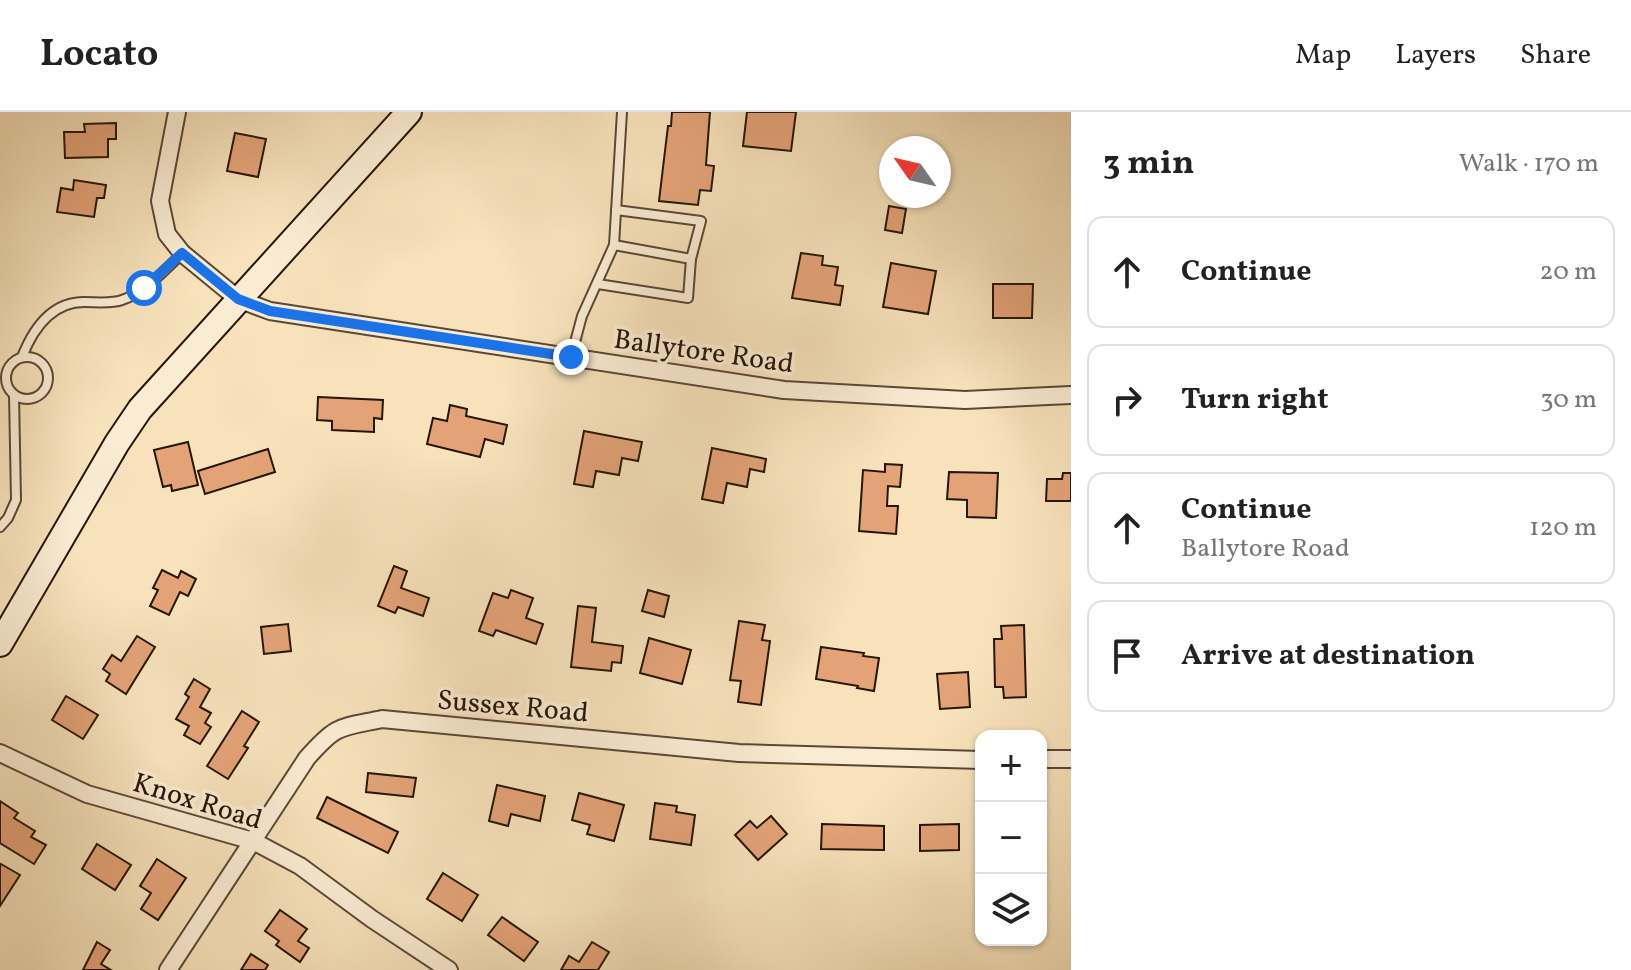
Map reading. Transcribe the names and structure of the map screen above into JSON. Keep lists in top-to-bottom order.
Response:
{
  "streets": {
    "street": ["Ballytore Road", "Sussex Road", "Knox Road"]
  },
  "crossings": [
    ["Sussex Road", "Knox Road"]
  ],
  "north": "top left",
  "page": {
    "header": "Locato",
    "nav": ["Map", "Layers", "Share"],
    "heading": ["3 min", "Walk · 170 m"],
    "list": [
      ["Continue", "20 m"],
      ["Turn right", "30 m"],
      ["Continue", "Ballytore Road", "120 m"],
      "Arrive at destination"
    ],
    "map_buttons": ["+", "−"]
  }
}
